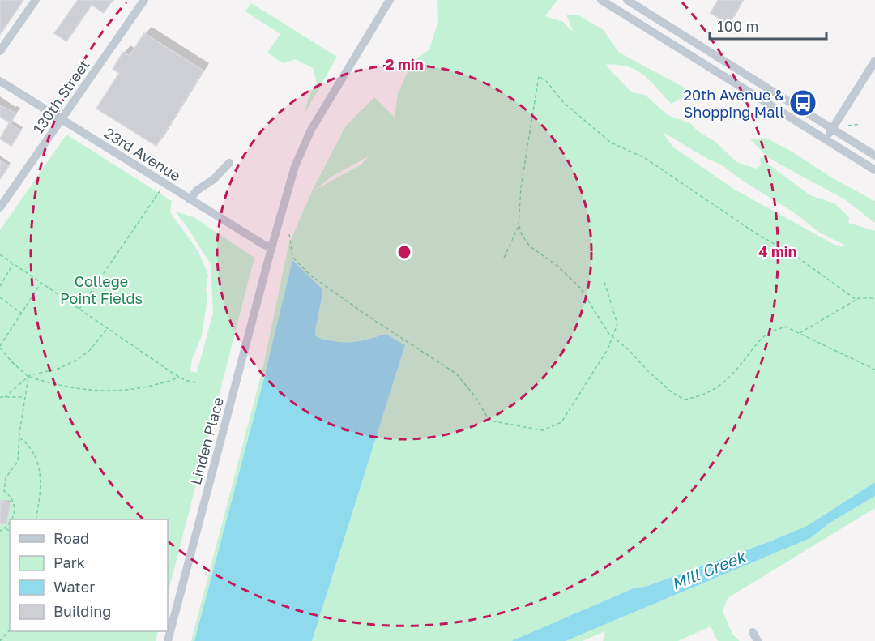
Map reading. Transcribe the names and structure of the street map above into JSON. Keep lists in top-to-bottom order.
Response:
{
  "streets": {
    "street": ["130th Street", "23rd Avenue", "Linden Place"]
  },
  "crossings": [
    ["130th Street", "23rd Avenue"],
    ["23rd Avenue", "Linden Place"]
  ],
  "water": ["Mill Creek"],
  "parks": ["College Point Fields"],
  "places": {
    "bus stop": ["20th Avenue & Shopping Mall"]
  },
  "legend": [
    "Road",
    "Park",
    "Water",
    "Building"
  ],
  "scale_bar": "100 m",
  "rings": ["2 min", "4 min"]
}
